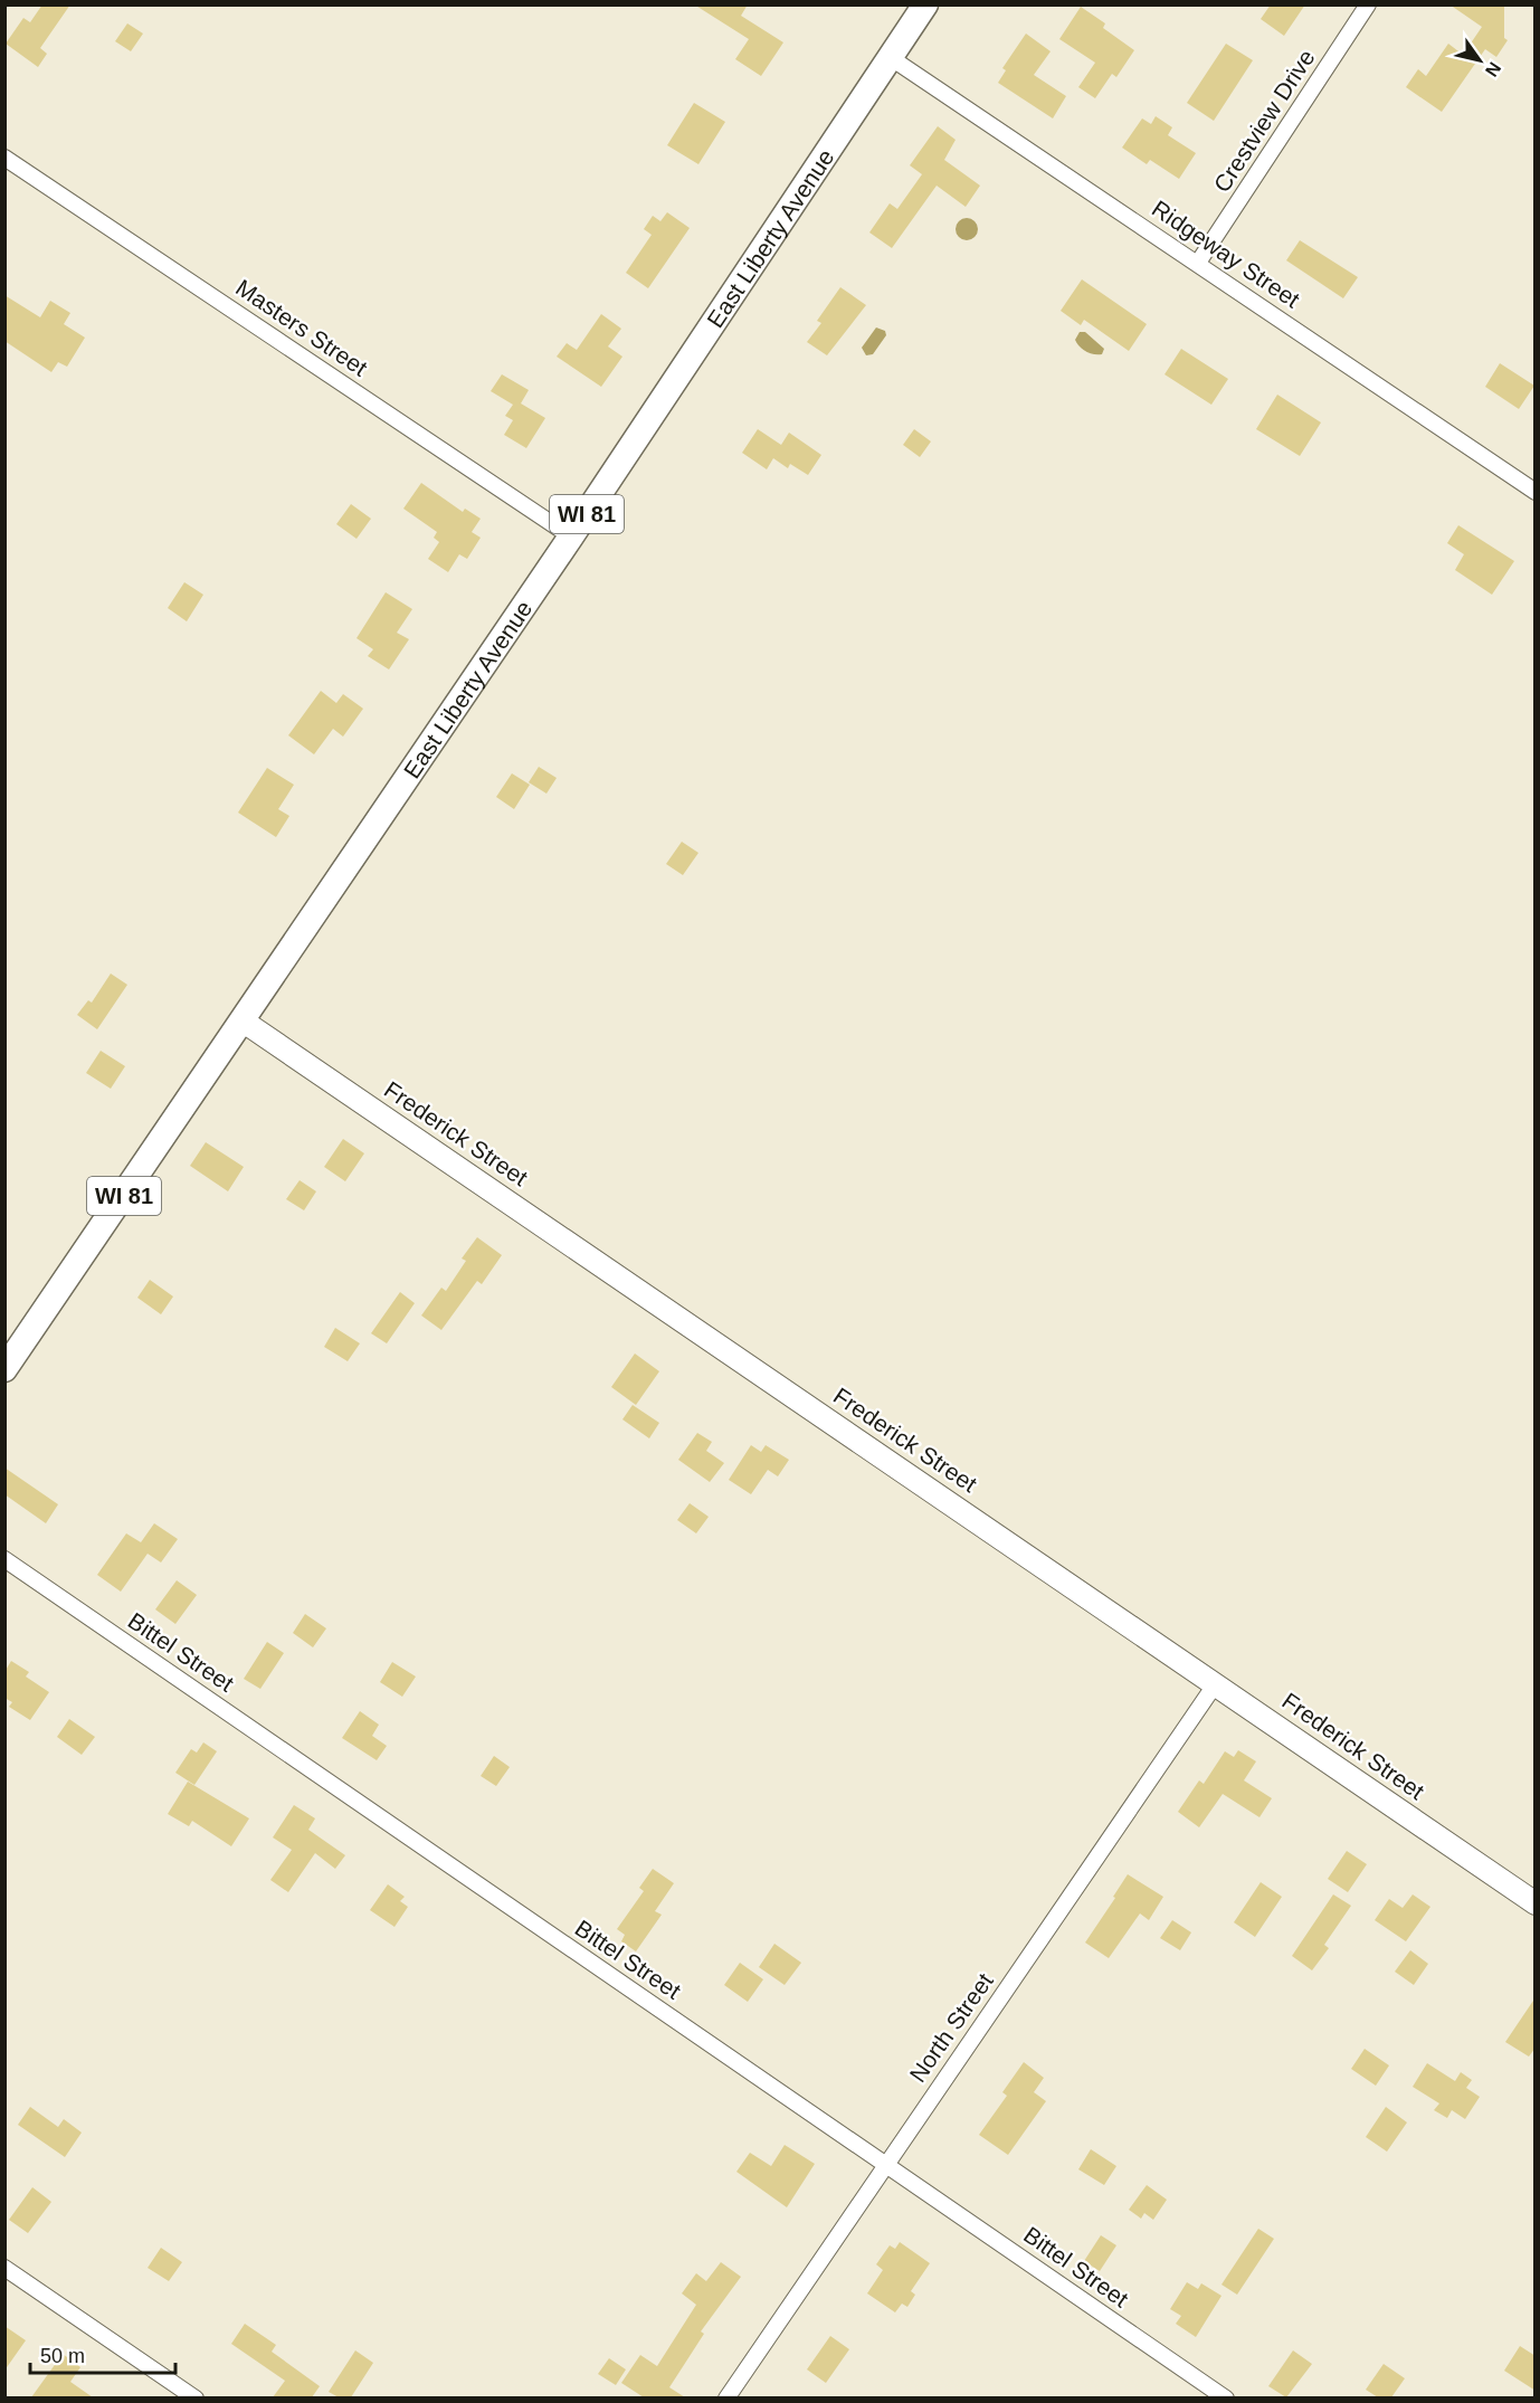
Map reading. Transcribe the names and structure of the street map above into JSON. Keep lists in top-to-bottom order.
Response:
{
  "streets": {
    "main road": ["East Liberty Avenue", "WI 81"],
    "street": [
      "Crestview Drive",
      "Ridgeway Street",
      "Masters Street",
      "Frederick Street",
      "Bittel Street",
      "North Street"
    ]
  },
  "crossings": [
    ["Crestview Drive", "Ridgeway Street"],
    ["East Liberty Avenue", "Ridgeway Street"],
    ["East Liberty Avenue", "Masters Street"],
    ["East Liberty Avenue", "Frederick Street"],
    ["Frederick Street", "North Street"],
    ["Bittel Street", "North Street"]
  ],
  "scale_bar": "50 m",
  "north": "bottom right"
}
